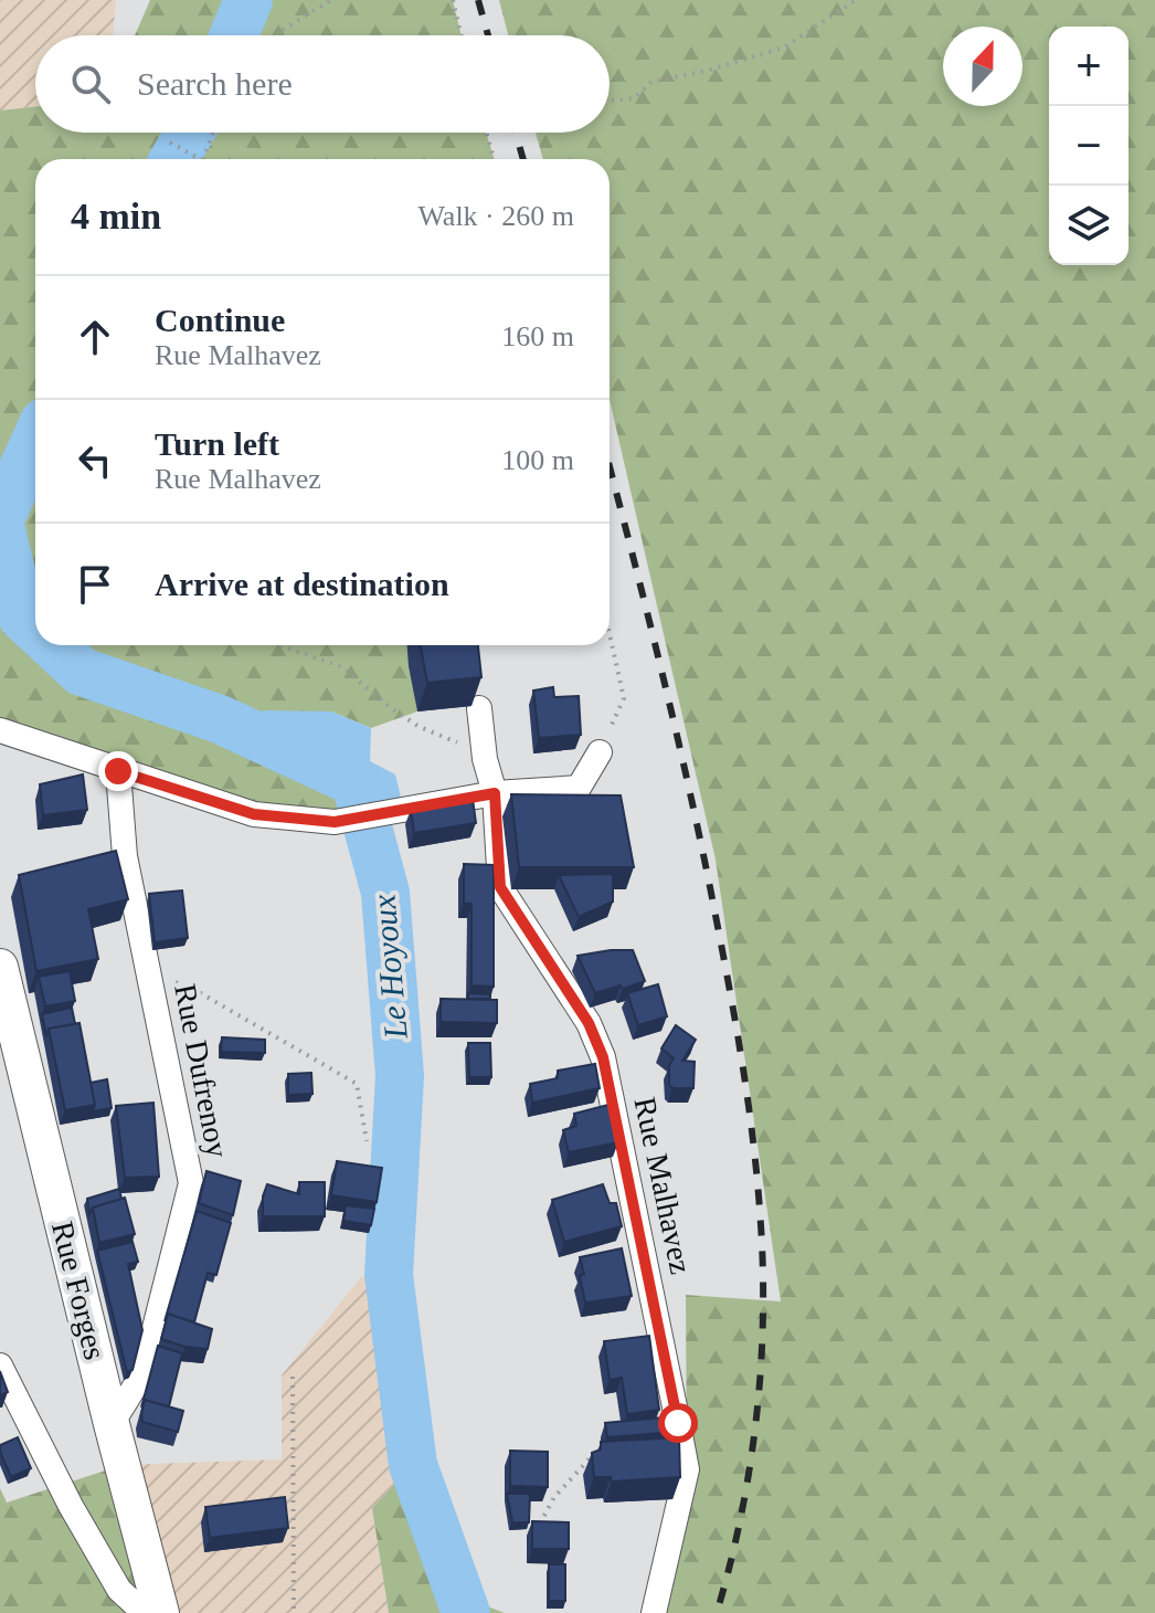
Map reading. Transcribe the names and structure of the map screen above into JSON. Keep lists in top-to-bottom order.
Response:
{
  "streets": {
    "main road": ["Rue Forges"],
    "street": ["Rue Dufrenoy", "Rue Malhavez"]
  },
  "crossings": [
    ["Rue Dufrenoy", "Rue Forges"]
  ],
  "water": ["Le Hoyoux"],
  "north": "top",
  "page": {
    "map_buttons": ["+", "−"],
    "search": "Search here",
    "heading": ["4 min", "Walk · 260 m"],
    "list": [
      ["Continue", "Rue Malhavez", "160 m"],
      ["Turn left", "Rue Malhavez", "100 m"],
      "Arrive at destination"
    ]
  }
}
